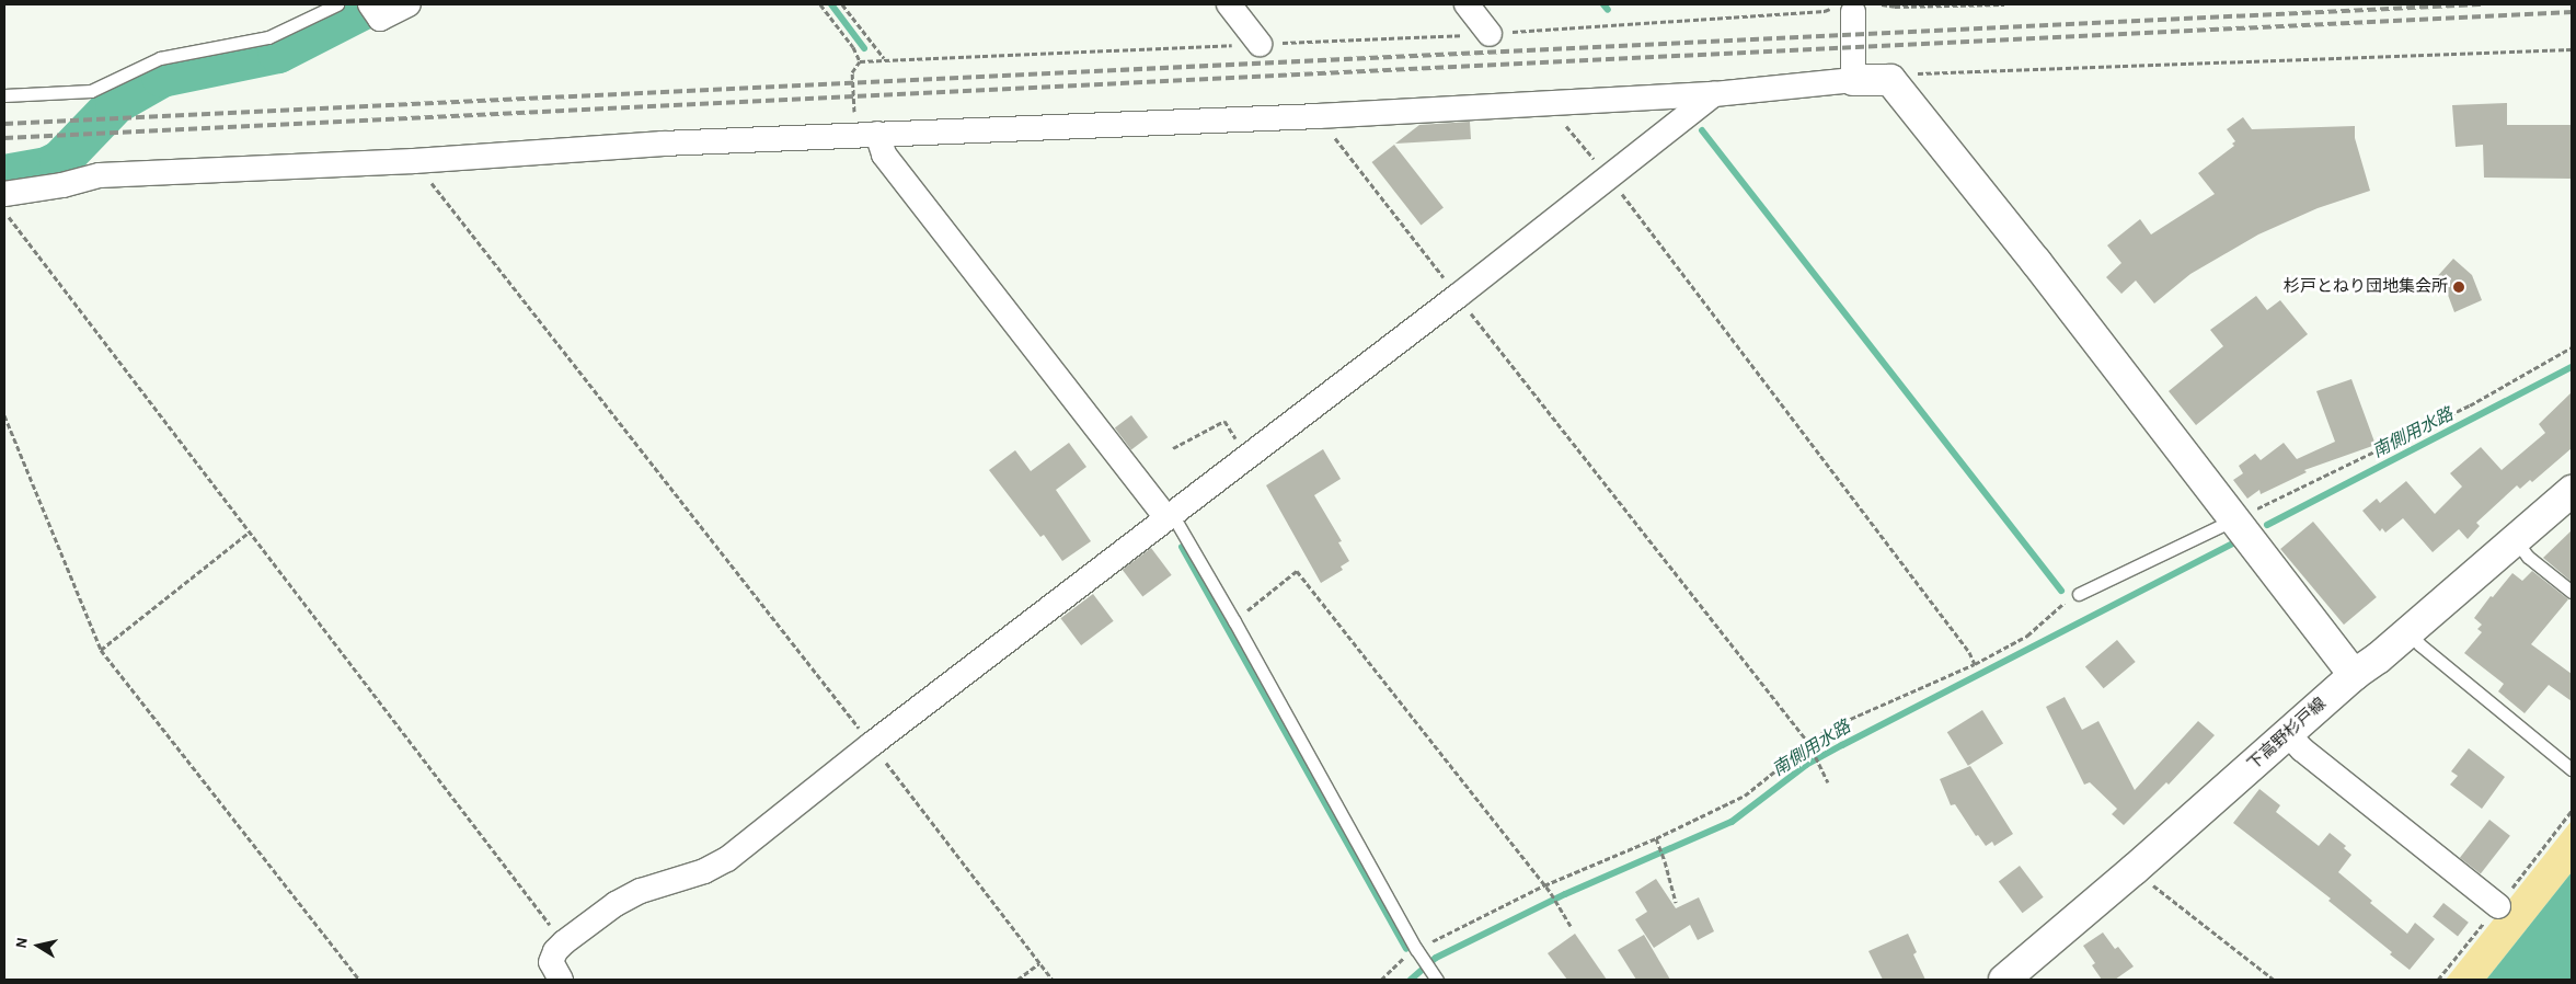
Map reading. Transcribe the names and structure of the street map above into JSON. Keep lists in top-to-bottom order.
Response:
{
  "streets": {
    "street": ["下高野杉戸線"]
  },
  "water": ["南側用水路"],
  "places": ["杉戸とねり団地集会所"],
  "north": "left"
}
